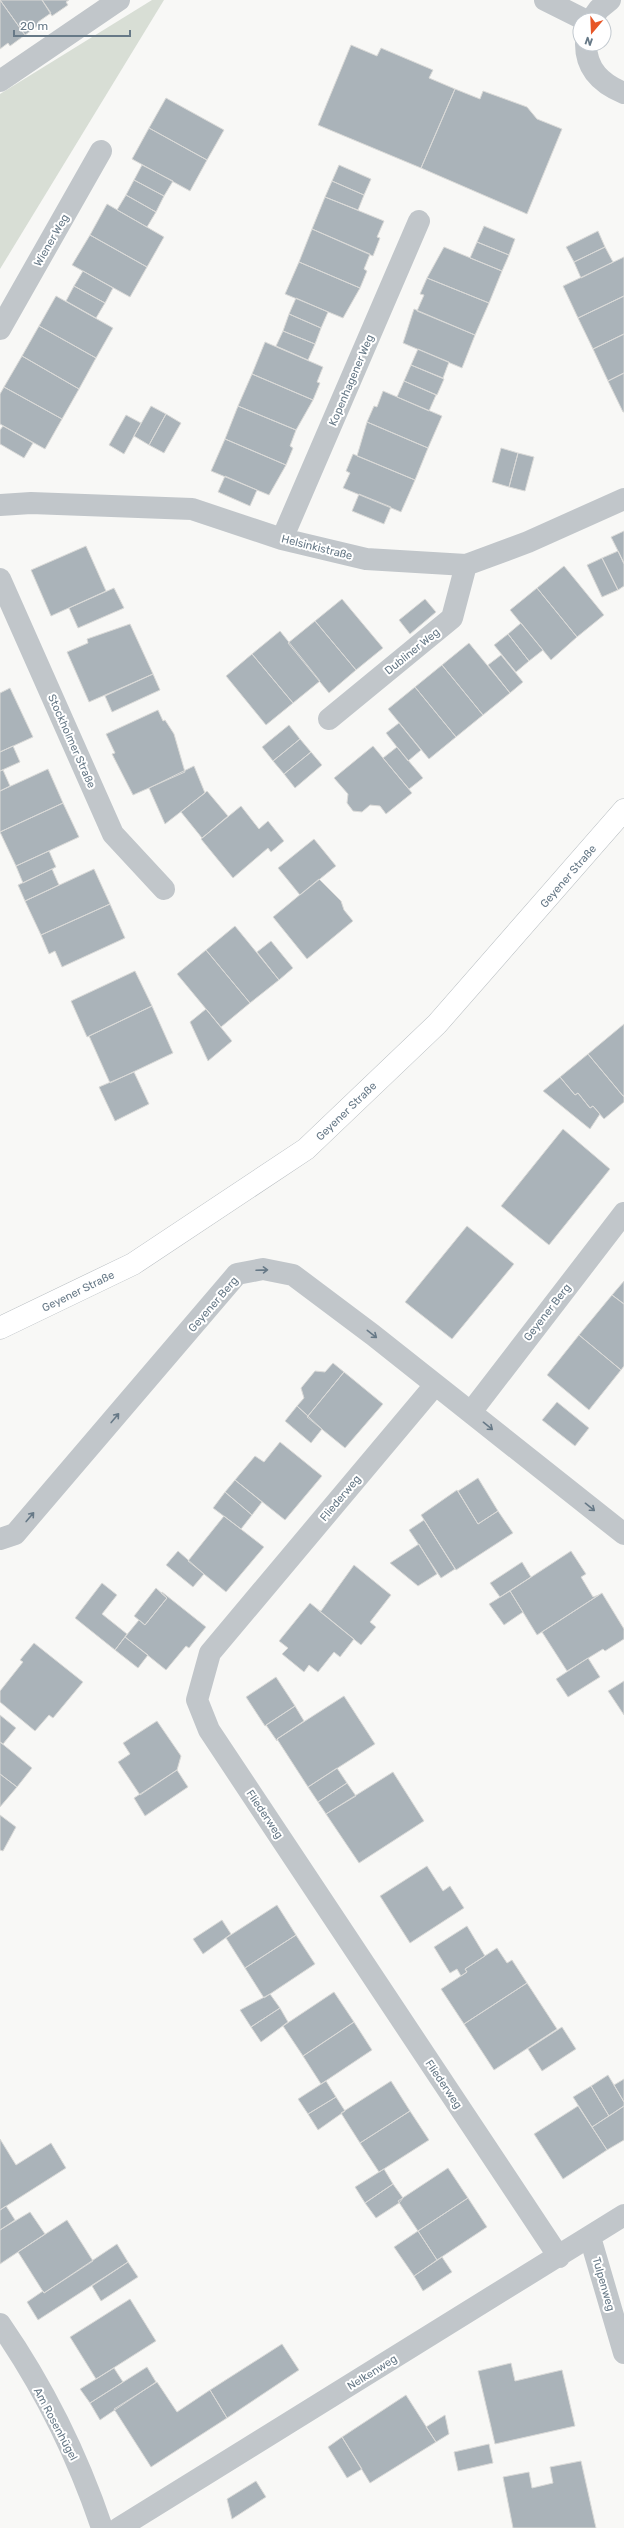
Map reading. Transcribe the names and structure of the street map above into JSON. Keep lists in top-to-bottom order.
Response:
{
  "streets": {
    "street": [
      "Wiener Weg",
      "Kopenhagener Weg",
      "Helsinkistraße",
      "Dubliner Weg",
      "Stockholmer Straße",
      "Geyener Straße",
      "Geyener Berg",
      "Fliederweg",
      "Tulpenweg",
      "Nelkenweg",
      "Am Rosenhügel"
    ]
  },
  "crossings": [
    ["Kopenhagener Weg", "Helsinkistraße"],
    ["Helsinkistraße", "Dubliner Weg"],
    ["Geyener Berg", "Fliederweg"],
    ["Fliederweg", "Nelkenweg"],
    ["Tulpenweg", "Nelkenweg"]
  ],
  "scale_bar": "20 m",
  "north": "bottom"
}
